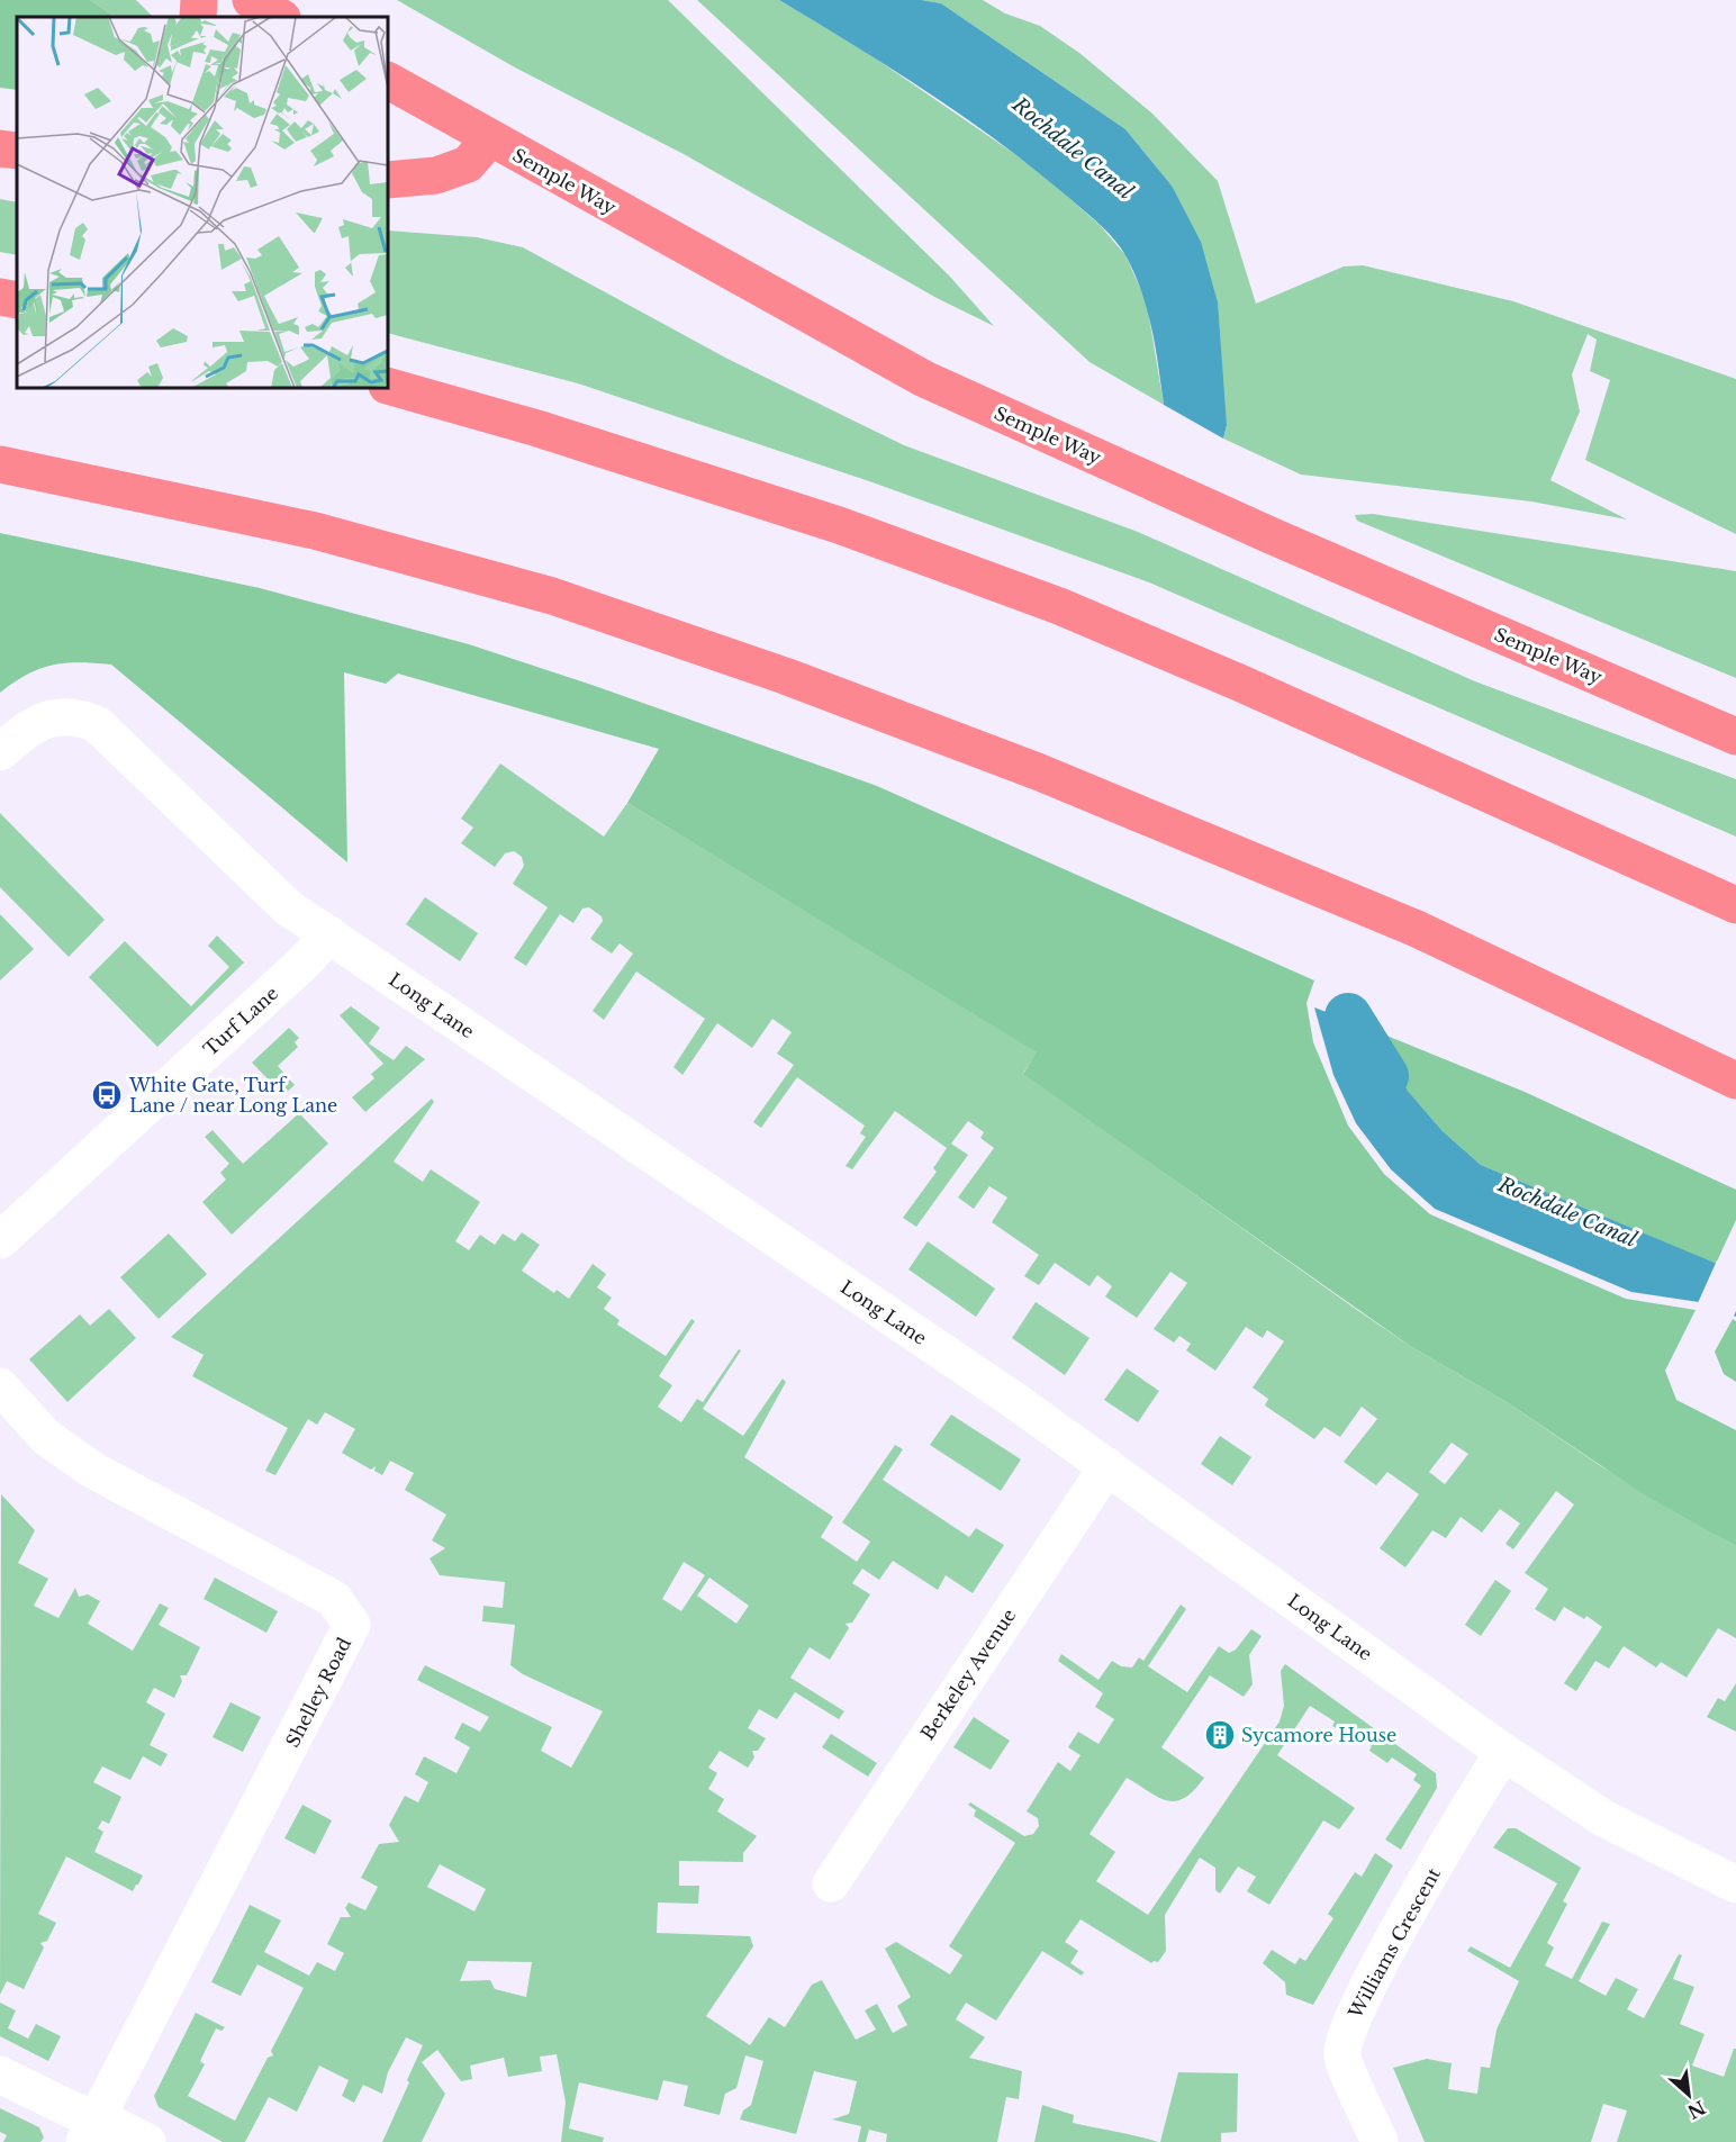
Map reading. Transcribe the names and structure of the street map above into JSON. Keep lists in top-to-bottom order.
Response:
{
  "streets": {
    "highway": ["Semple Way"],
    "street": [
      "Long Lane",
      "Turf Lane",
      "Berkeley Avenue",
      "Shelley Road",
      "Williams Crescent"
    ]
  },
  "crossings": [
    ["Long Lane", "Turf Lane"],
    ["Long Lane", "Berkeley Avenue"],
    ["Long Lane", "Williams Crescent"]
  ],
  "water": ["Rochdale Canal"],
  "places": {
    "bus stop": ["White Gate, Turf Lane / near Long Lane"],
    "building": ["Sycamore House"]
  },
  "north": "bottom right"
}
